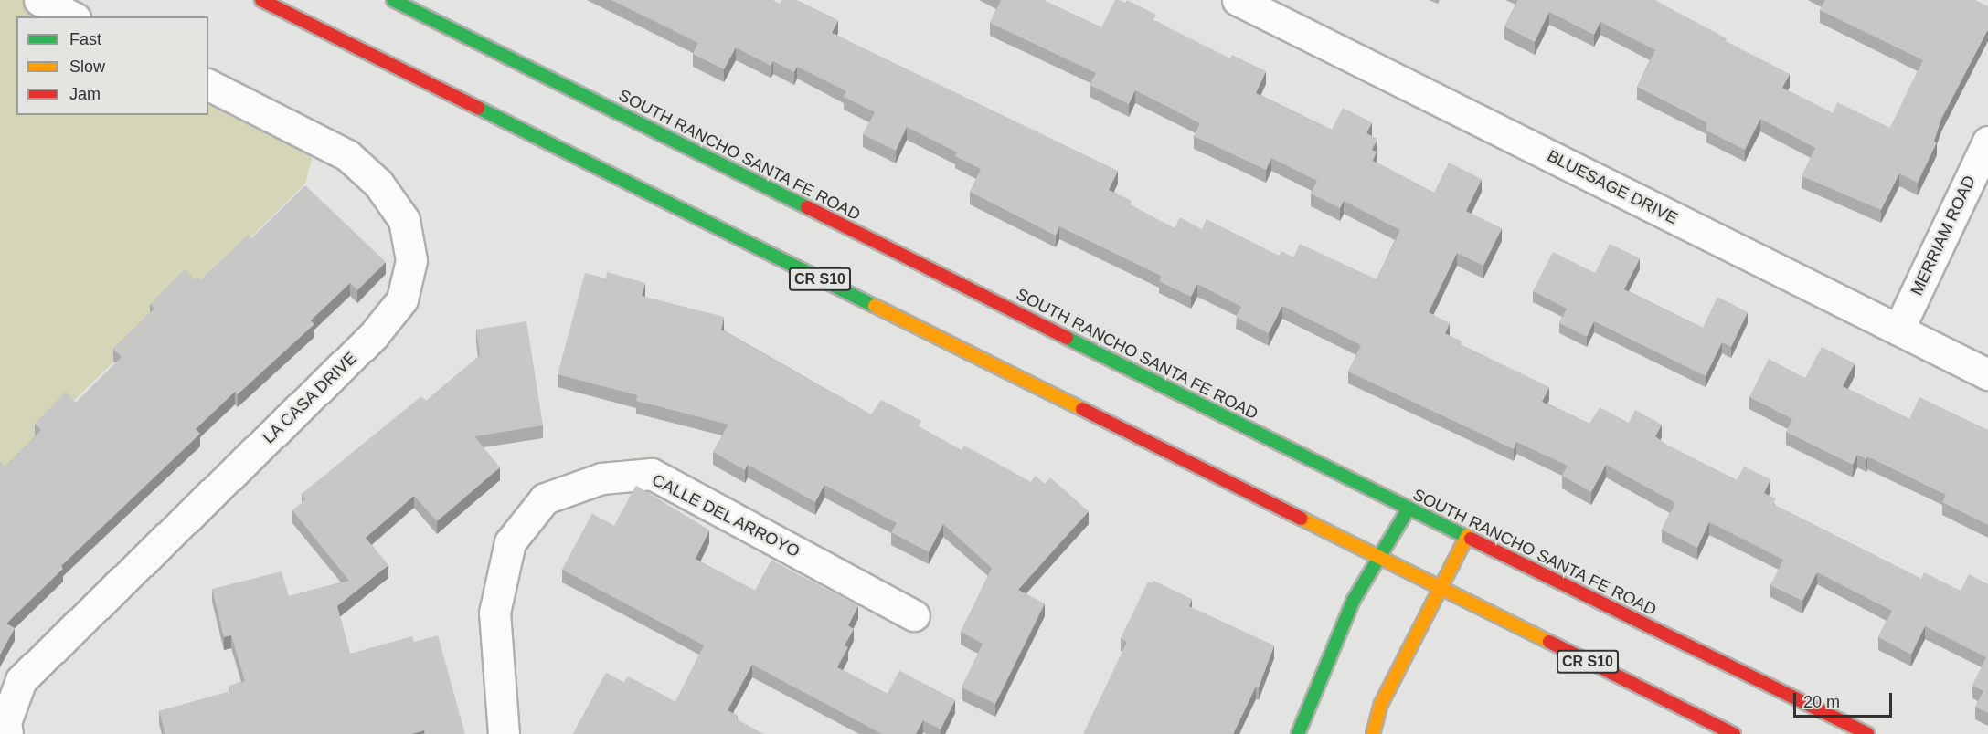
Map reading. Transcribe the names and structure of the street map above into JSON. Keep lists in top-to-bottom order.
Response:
{
  "streets": {
    "main road": ["SOUTH RANCHO SANTA FE ROAD", "CR S10"],
    "street": [
      "BLUESAGE DRIVE",
      "MERRIAM ROAD",
      "LA CASA DRIVE",
      "CALLE DEL ARROYO"
    ]
  },
  "crossings": [
    ["BLUESAGE DRIVE", "MERRIAM ROAD"]
  ],
  "legend": ["Fast", "Slow", "Jam"],
  "scale_bar": "20 m"
}
